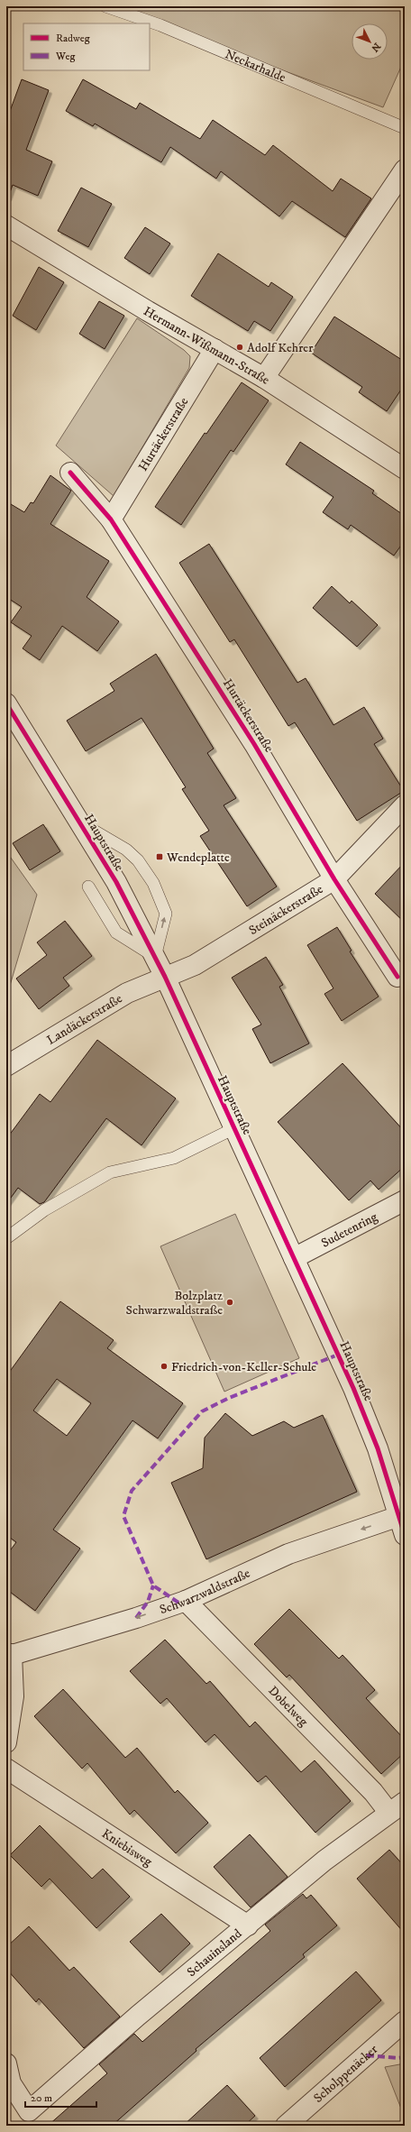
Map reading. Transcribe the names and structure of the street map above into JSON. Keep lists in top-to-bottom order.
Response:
{
  "streets": {
    "street": [
      "Hermann-Wißmann-Straße",
      "Hurtäckerstraße",
      "Hauptstraße",
      "Steinäckerstraße",
      "Landäckerstraße",
      "Sudetenring",
      "Schwarzwaldstraße",
      "Dobelweg",
      "Kniebisweg",
      "Schauinsland",
      "Scholppenäcker"
    ],
    "lane": ["Neckarhalde"]
  },
  "crossings": [
    ["Hermann-Wißmann-Straße", "Hurtäckerstraße"],
    ["Hurtäckerstraße", "Steinäckerstraße"],
    ["Hauptstraße", "Steinäckerstraße"],
    ["Hauptstraße", "Landäckerstraße"],
    ["Hauptstraße", "Sudetenring"],
    ["Hauptstraße", "Schwarzwaldstraße"],
    ["Steinäckerstraße", "Landäckerstraße"],
    ["Schwarzwaldstraße", "Dobelweg"],
    ["Dobelweg", "Schauinsland"],
    ["Kniebisweg", "Schauinsland"]
  ],
  "one_way": ["Schwarzwaldstraße"],
  "places": {
    "other": ["Adolf Kehrer", "Bolzplatz Schwarzwaldstraße", "Friedrich-von-Keller-Schule"],
    "transit": ["Wendeplatte"]
  },
  "legend": ["Radweg", "Weg"],
  "scale_bar": "20 m",
  "north": "bottom right"
}
